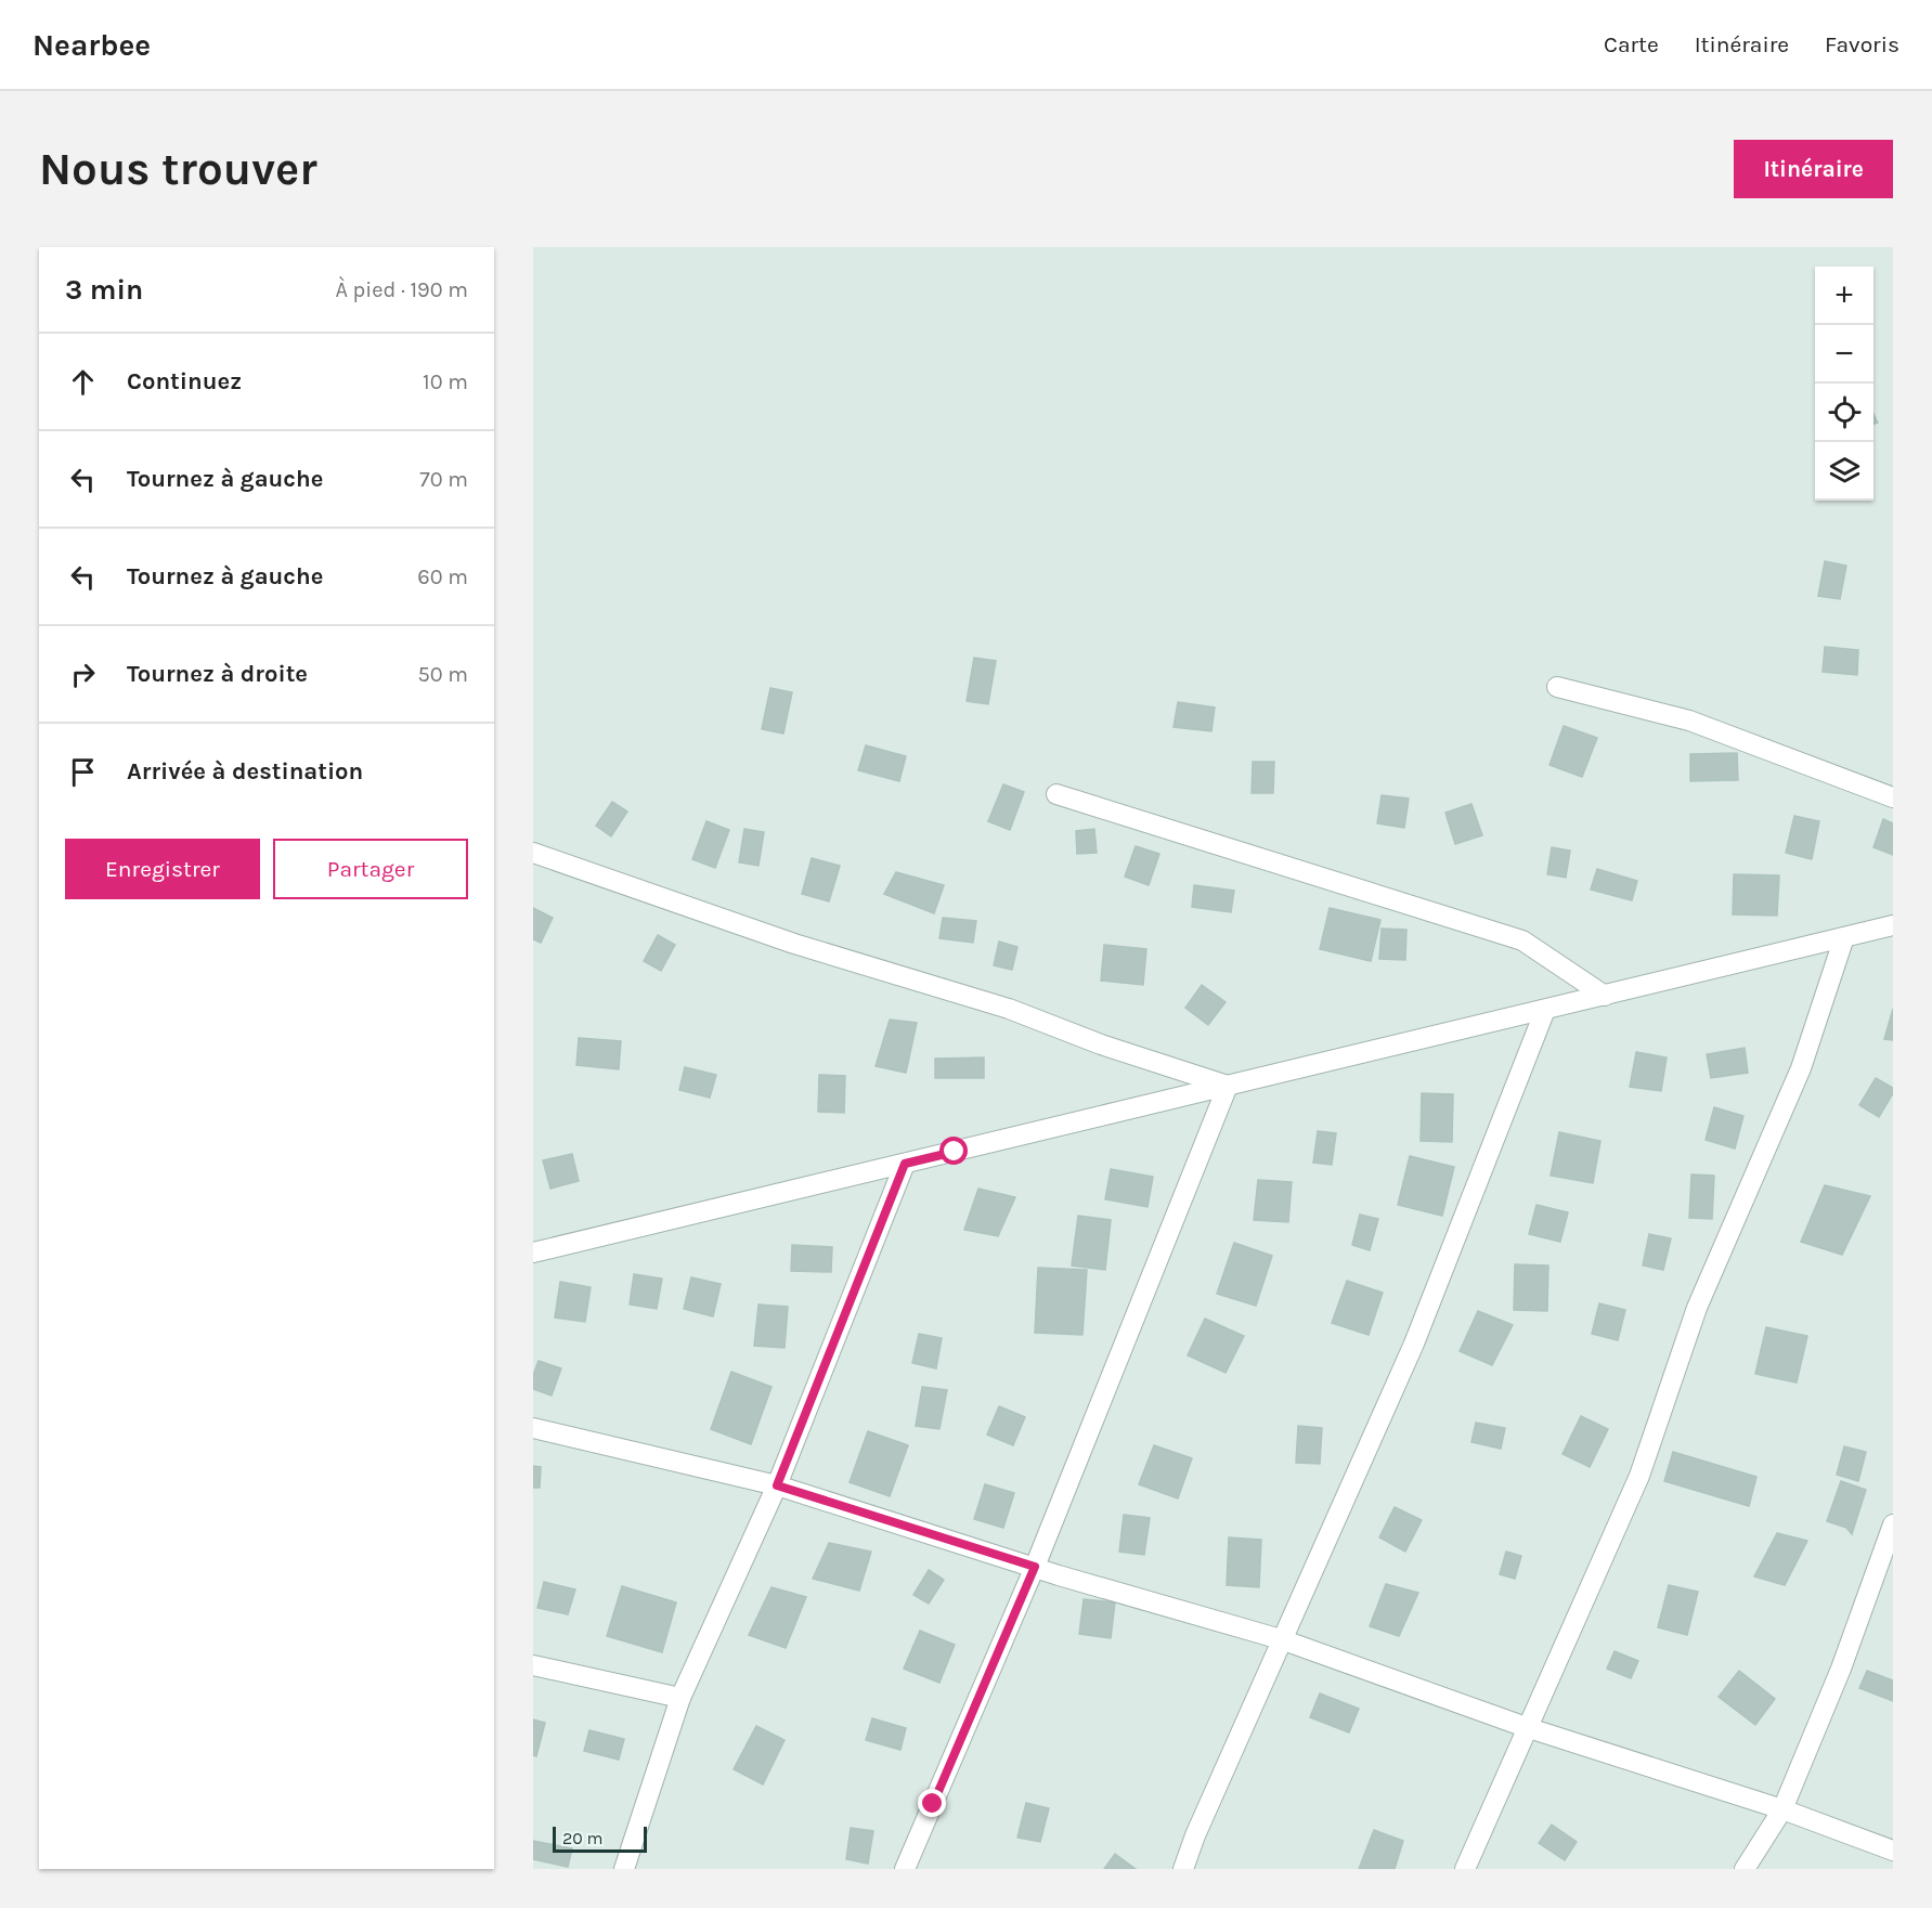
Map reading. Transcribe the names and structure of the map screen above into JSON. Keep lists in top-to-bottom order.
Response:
{
  "scale_bar": "20 m",
  "page": {
    "header": "Nearbee",
    "nav": ["Carte", "Itinéraire", "Favoris"],
    "buttons": [
      "Itinéraire",
      ["Enregistrer", "Partager"]
    ],
    "title": "Nous trouver",
    "heading": ["3 min", "À pied · 190 m"],
    "map_buttons": ["+", "−"],
    "list": [
      ["Continuez", "10 m"],
      ["Tournez à gauche", "70 m"],
      ["Tournez à gauche", "60 m"],
      ["Tournez à droite", "50 m"],
      "Arrivée à destination"
    ],
    "scale": "20 m"
  }
}
